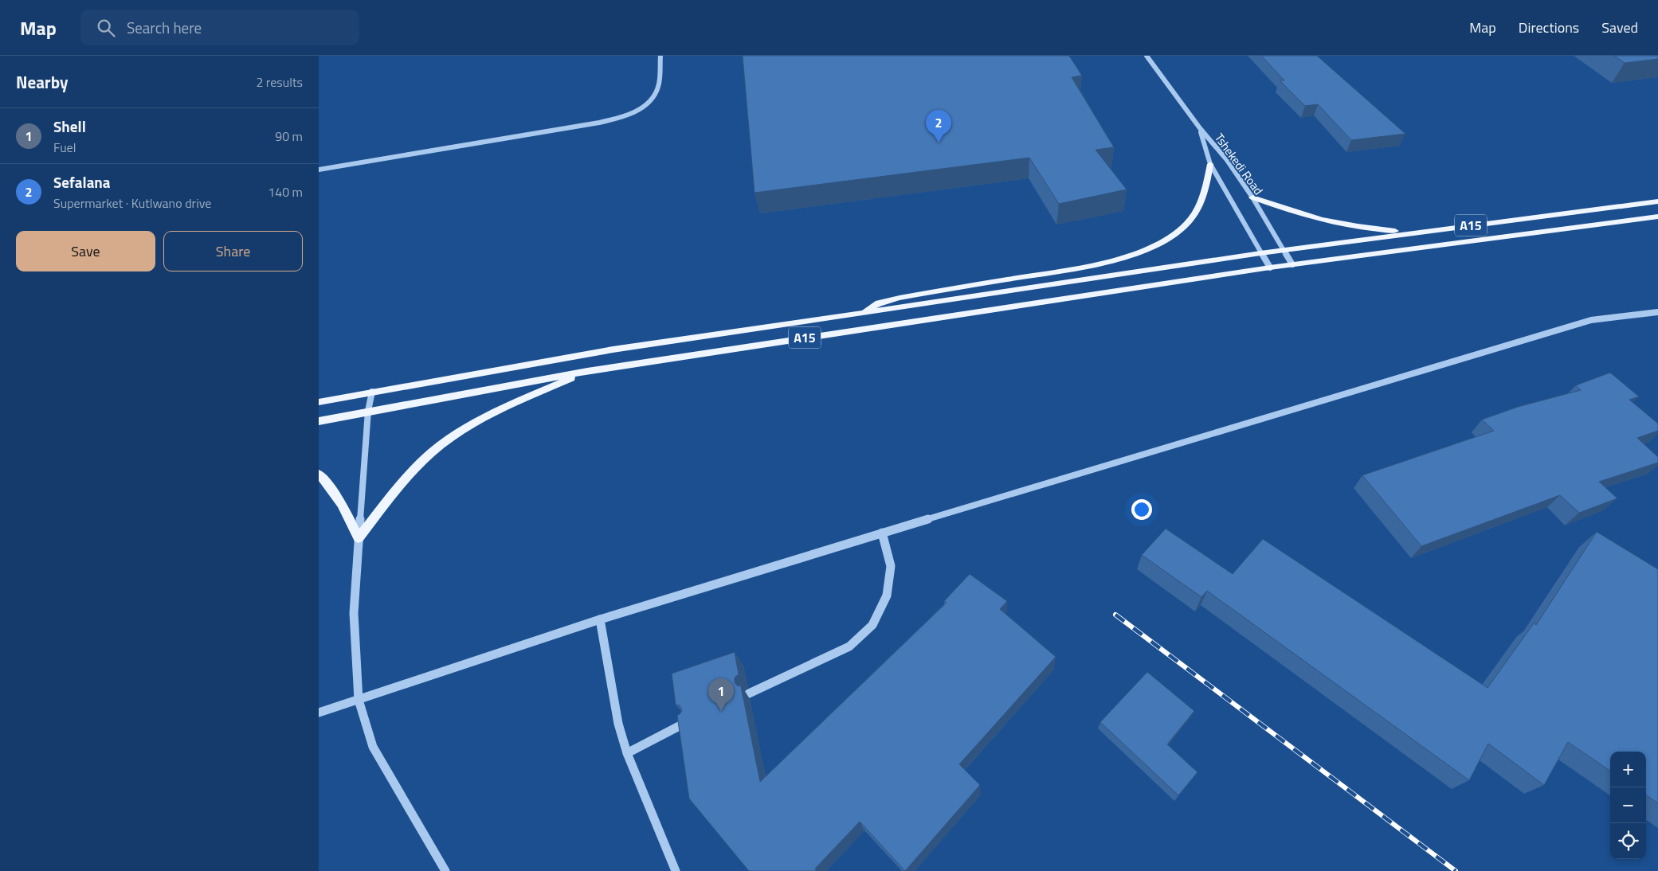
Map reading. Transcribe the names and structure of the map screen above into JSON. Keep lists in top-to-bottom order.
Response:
{
  "streets": {
    "main road": ["A15"],
    "street": ["Tshekedi Road"]
  },
  "crossings": [
    ["Tshekedi Road", "A15"]
  ],
  "page": {
    "header": "Map",
    "search": "Search here",
    "nav": ["Map", "Directions", "Saved"],
    "heading": ["Nearby", "2 results"],
    "list": [
      {
        "mark": "1",
        "name": "Shell",
        "note": "Fuel",
        "value": "90 m"
      },
      {
        "mark": "2",
        "name": "Sefalana",
        "note": "Supermarket · Kutlwano drive",
        "value": "140 m"
      }
    ],
    "pins": ["2", "1"],
    "buttons": ["Save", "Share"],
    "map_buttons": ["+", "−"]
  }
}
